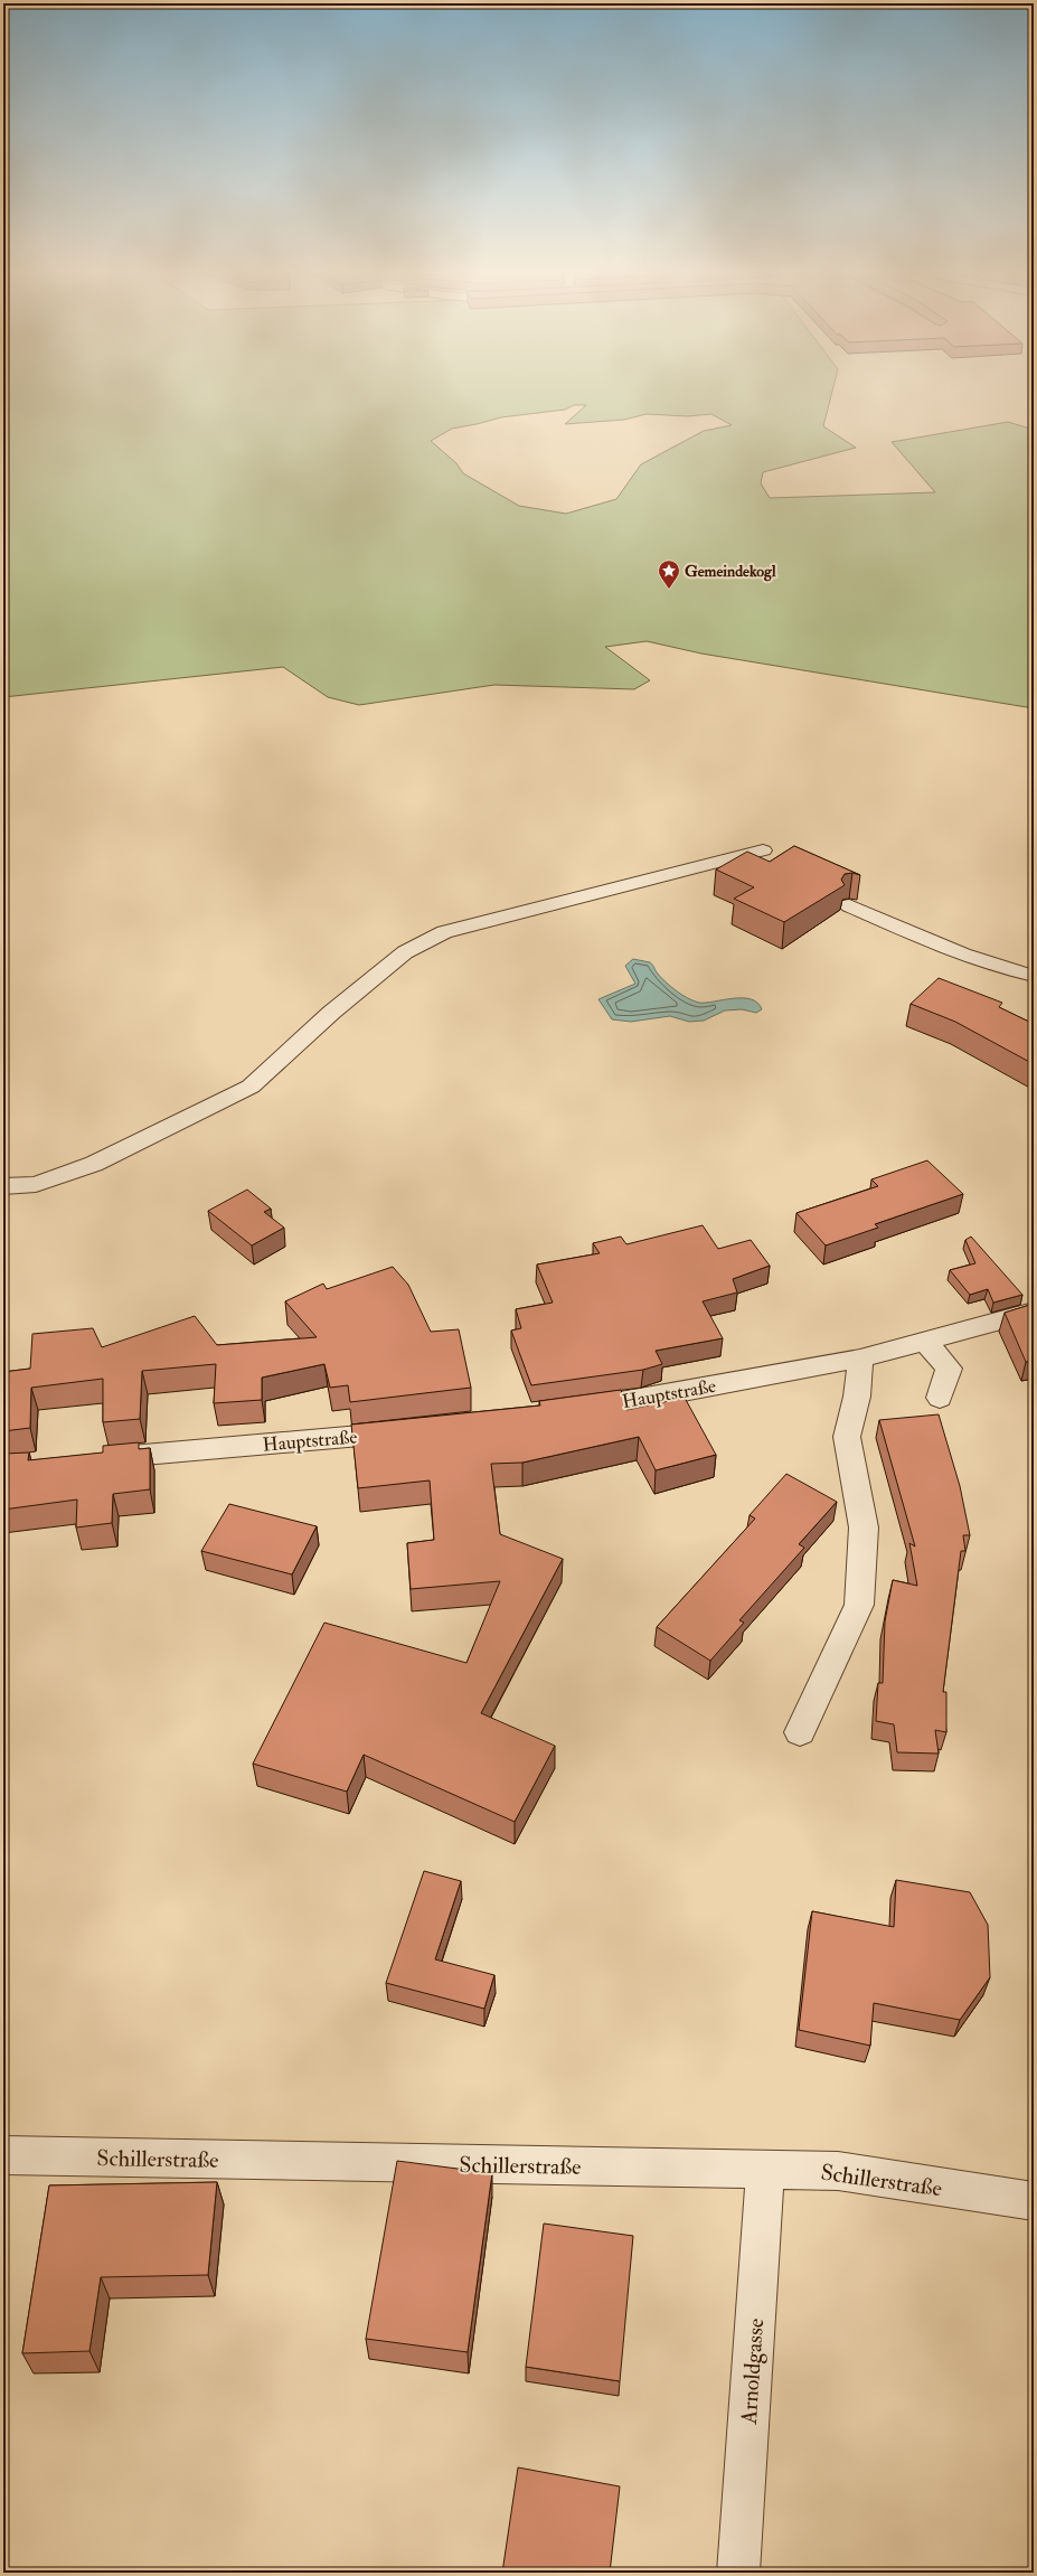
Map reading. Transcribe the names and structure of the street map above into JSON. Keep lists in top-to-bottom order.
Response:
{
  "streets": {
    "street": ["Hauptstraße", "Schillerstraße", "Arnoldgasse"]
  },
  "crossings": [
    ["Schillerstraße", "Arnoldgasse"]
  ],
  "places": {
    "place": ["Gemeindekogl"]
  }
}
